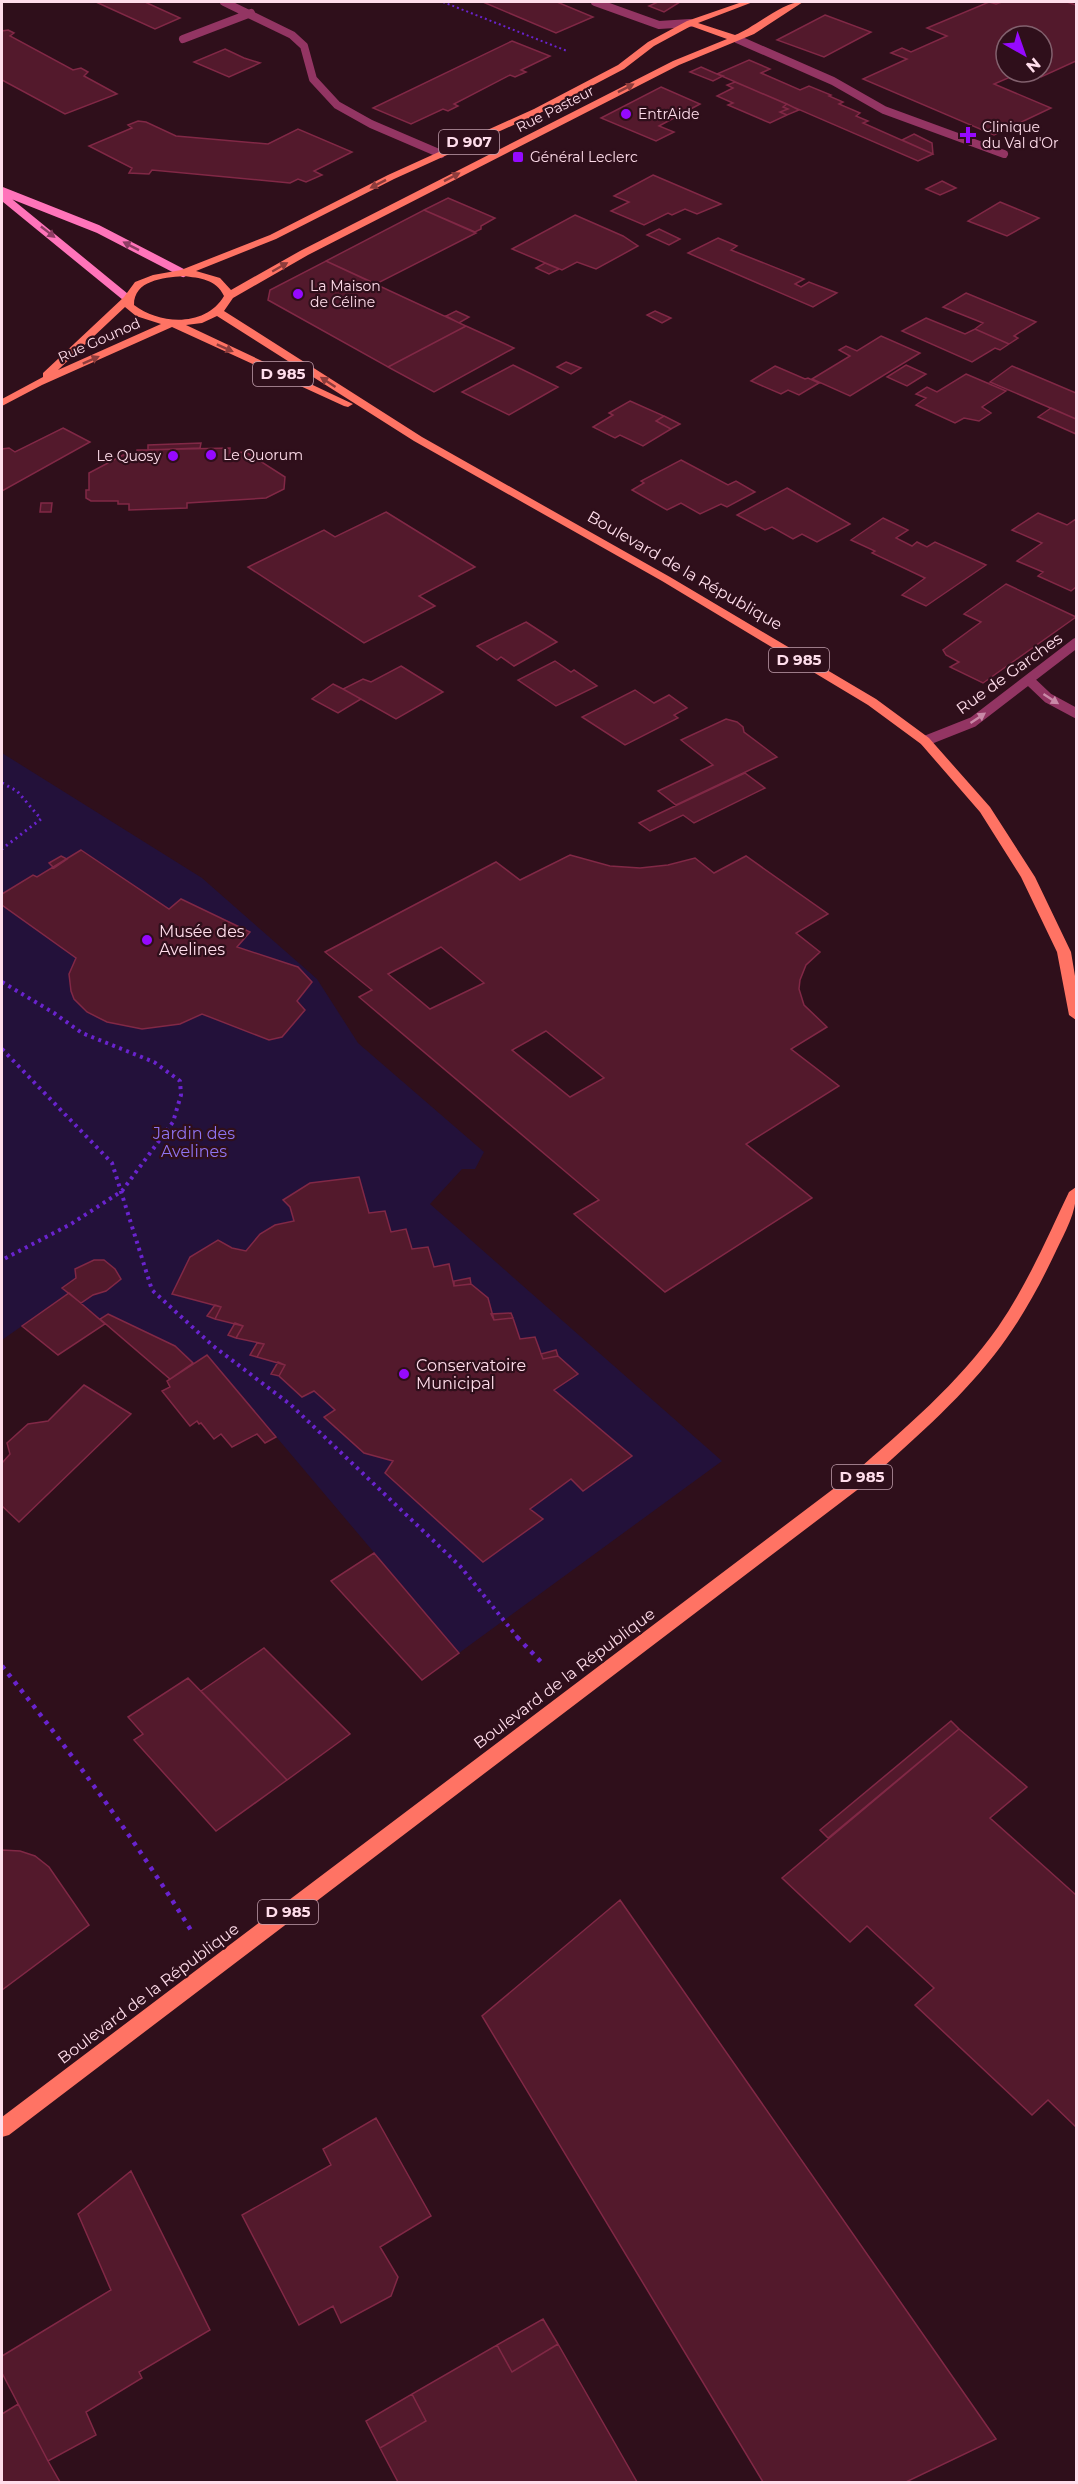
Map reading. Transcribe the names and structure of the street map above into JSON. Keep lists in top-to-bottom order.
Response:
{
  "streets": {
    "main road": [
      "Rue Pasteur",
      "D 907",
      "Rue Gounod",
      "D 985",
      "Boulevard de la République"
    ],
    "street": ["Rue de Garches"]
  },
  "crossings": [
    ["Rue Pasteur", "Rue Gounod"],
    ["Rue Gounod", "Boulevard de la République"],
    ["Boulevard de la République", "Rue de Garches"]
  ],
  "one_way": ["Rue de Garches"],
  "parks": ["Jardin des Avelines"],
  "places": {
    "other": [
      "EntrAide",
      "La Maison de Céline",
      "Le Quorum",
      "Le Quosy",
      "Musée des Avelines",
      "Conservatoire Municipal"
    ],
    "health": ["Clinique du Val d'Or"],
    "transit": ["Général Leclerc"]
  },
  "north": "bottom right"
}
